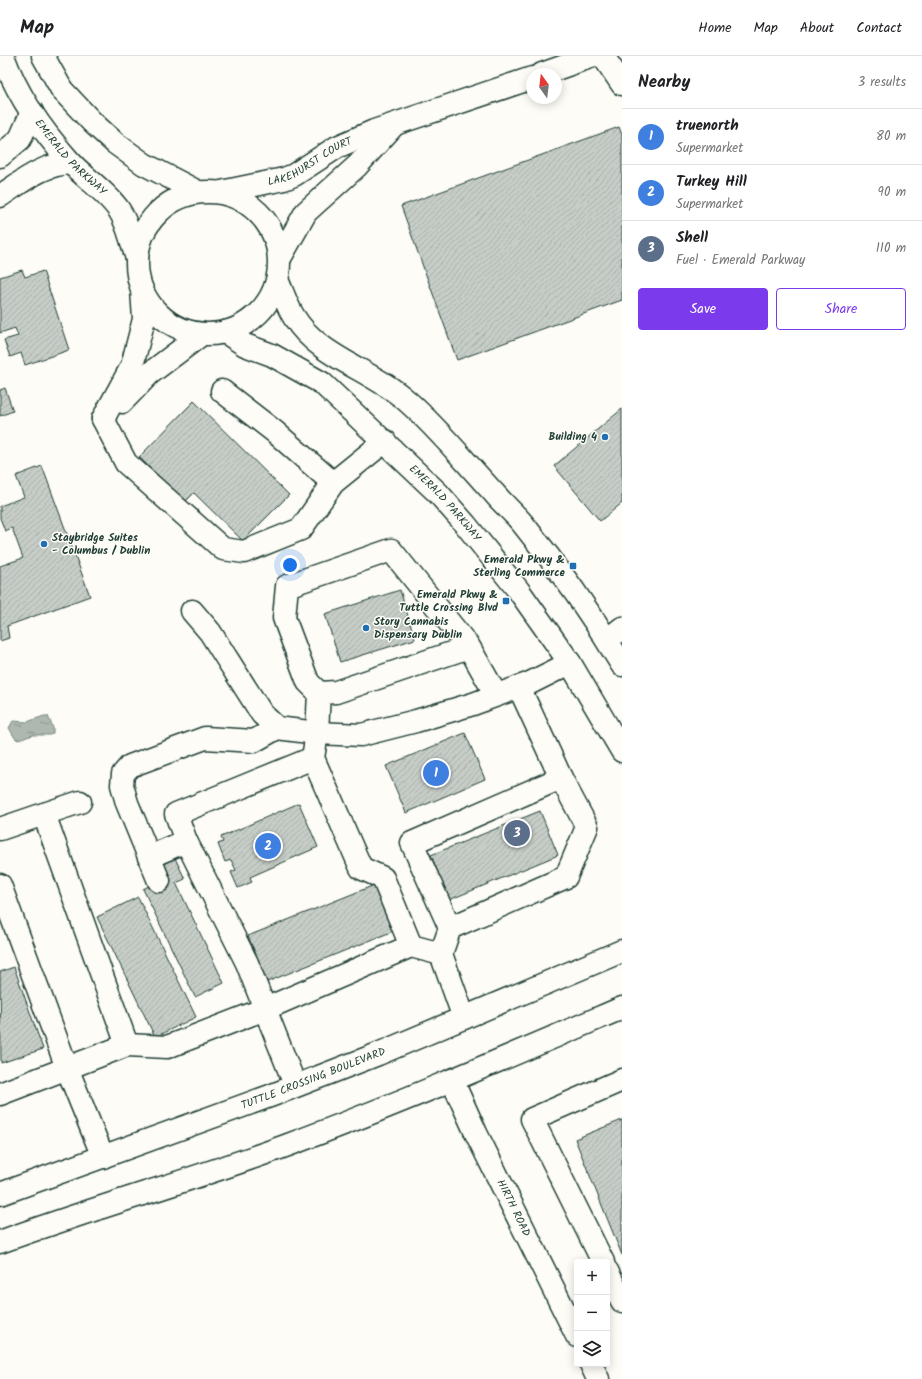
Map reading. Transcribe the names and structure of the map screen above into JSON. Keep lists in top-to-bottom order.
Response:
{
  "streets": {
    "street": [
      "EMERALD PARKWAY",
      "LAKEHURST COURT",
      "TUTTLE CROSSING BOULEVARD",
      "HIRTH ROAD"
    ]
  },
  "crossings": [
    ["EMERALD PARKWAY", "LAKEHURST COURT"]
  ],
  "places": {
    "other": ["Building 4", "Staybridge Suites - Columbus / Dublin", "Story Cannabis Dispensary Dublin"],
    "transit": ["Emerald Pkwy & Sterling Commerce", "Emerald Pkwy & Tuttle Crossing Blvd"]
  },
  "north": "top",
  "page": {
    "header": "Map",
    "nav": [
      "Home",
      "Map",
      "About",
      "Contact"
    ],
    "heading": ["Nearby", "3 results"],
    "list": [
      {
        "mark": "1",
        "name": "truenorth",
        "note": "Supermarket",
        "value": "80 m"
      },
      {
        "mark": "2",
        "name": "Turkey Hill",
        "note": "Supermarket",
        "value": "90 m"
      },
      {
        "mark": "3",
        "name": "Shell",
        "note": "Fuel · Emerald Parkway",
        "value": "110 m"
      }
    ],
    "buttons": ["Save", "Share"],
    "pins": ["1", "3", "2"],
    "map_buttons": ["+", "−"]
  }
}
